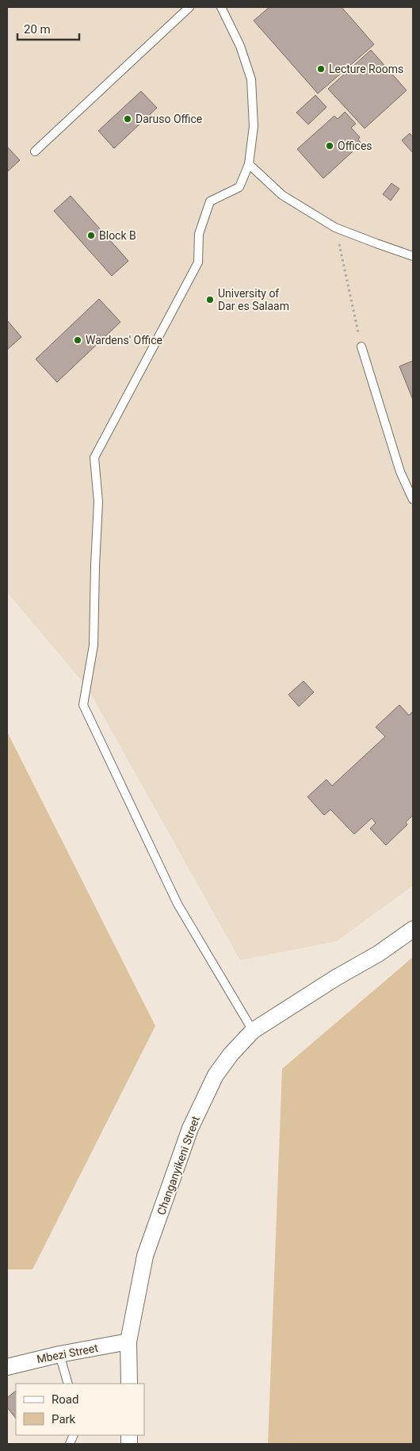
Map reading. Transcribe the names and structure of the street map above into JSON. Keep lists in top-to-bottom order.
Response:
{
  "streets": {
    "street": ["Changanyikeni Street", "Mbezi Street"]
  },
  "crossings": [
    ["Changanyikeni Street", "Mbezi Street"]
  ],
  "places": [
    "Lecture Rooms",
    "Daruso Office",
    "Offices",
    "Block B",
    "University of Dar es Salaam",
    "Wardens' Office"
  ],
  "legend": ["Road", "Park"],
  "scale_bar": "20 m"
}
